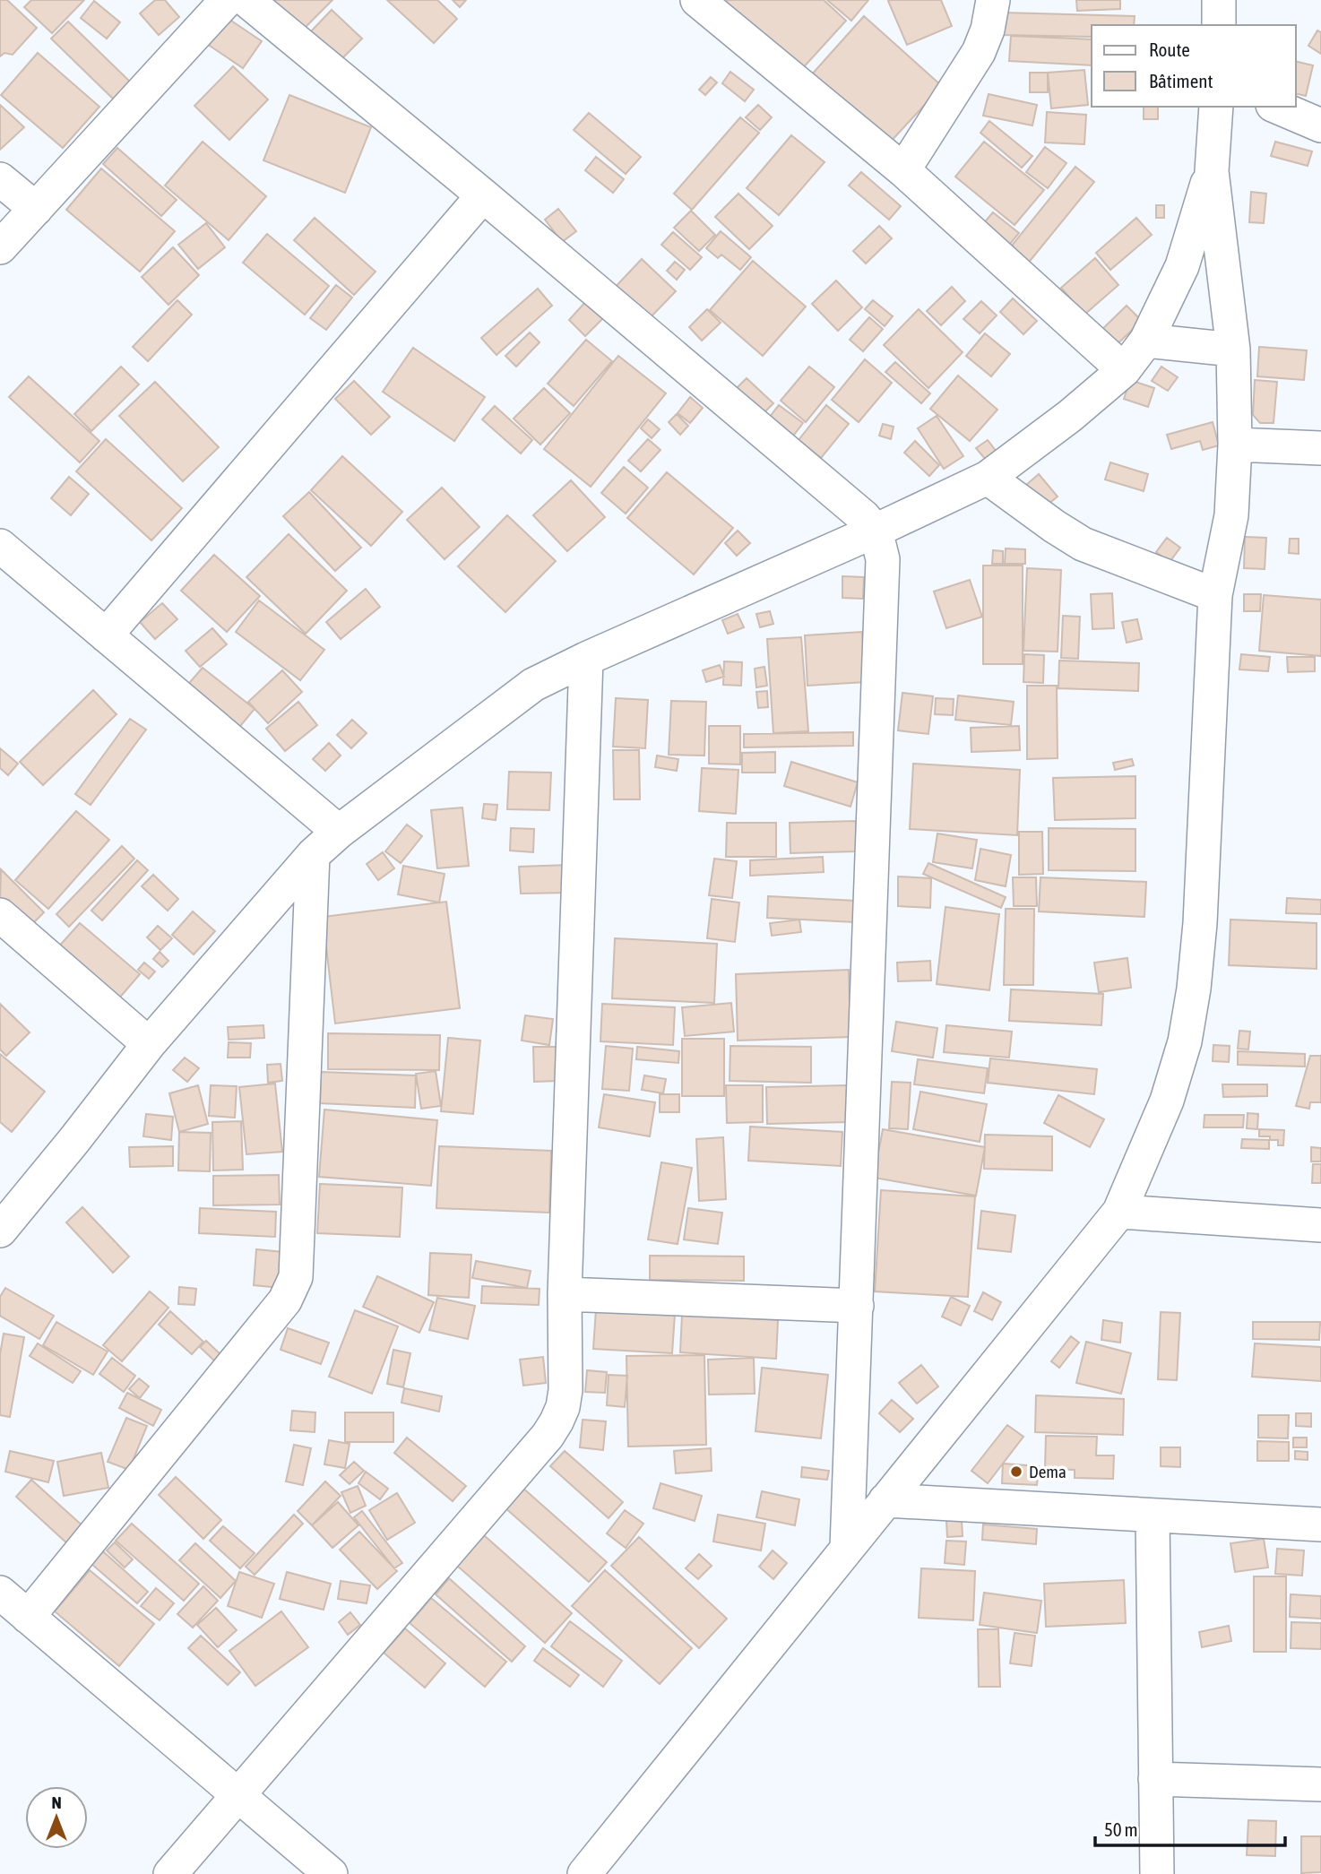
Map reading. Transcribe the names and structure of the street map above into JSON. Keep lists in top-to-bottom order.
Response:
{
  "places": ["Dema"],
  "legend": ["Route", "Bâtiment"],
  "scale_bar": "50 m",
  "north": "top"
}
